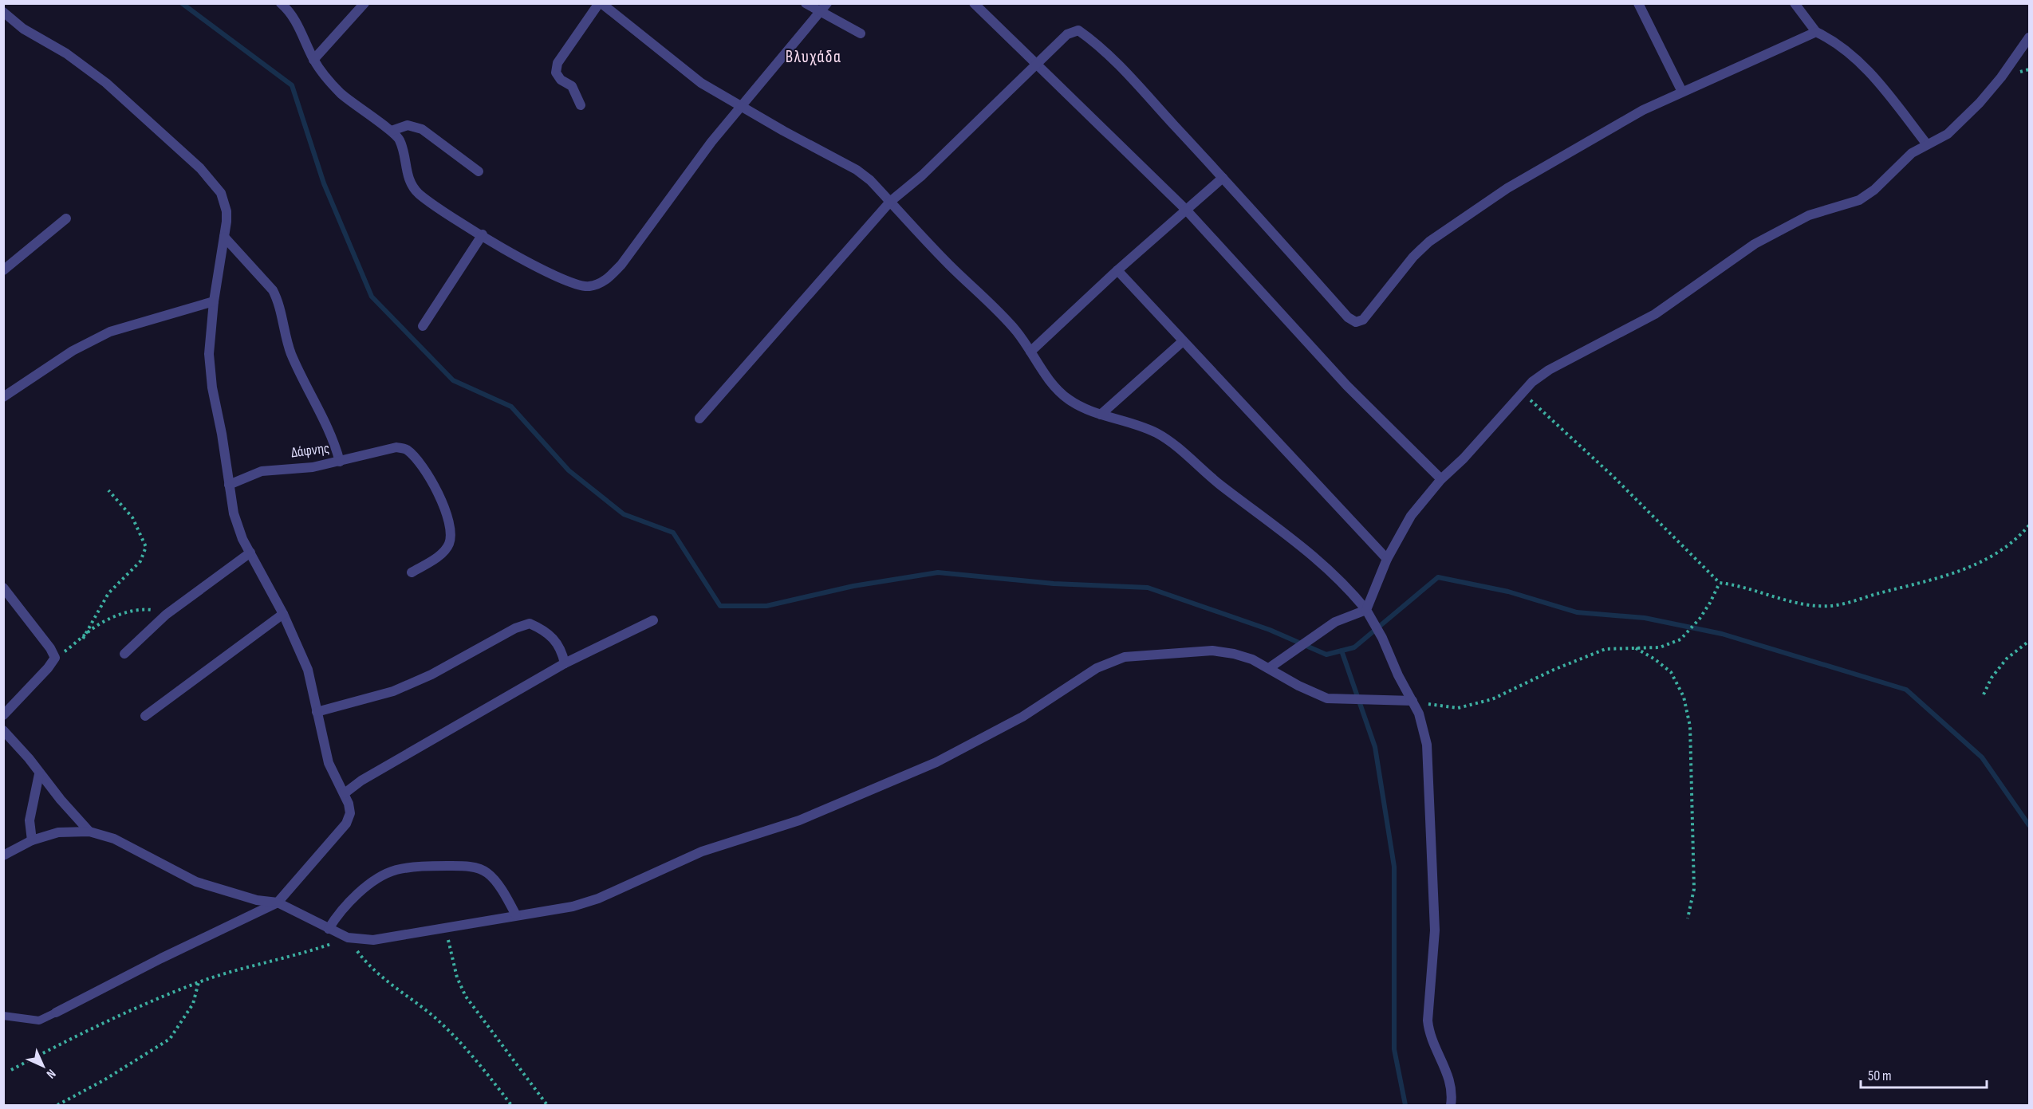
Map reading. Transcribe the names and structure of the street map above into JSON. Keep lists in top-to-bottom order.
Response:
{
  "streets": {
    "street": ["Δάφνης"]
  },
  "districts": ["Βλυχάδα"],
  "scale_bar": "50 m",
  "north": "bottom right"
}
